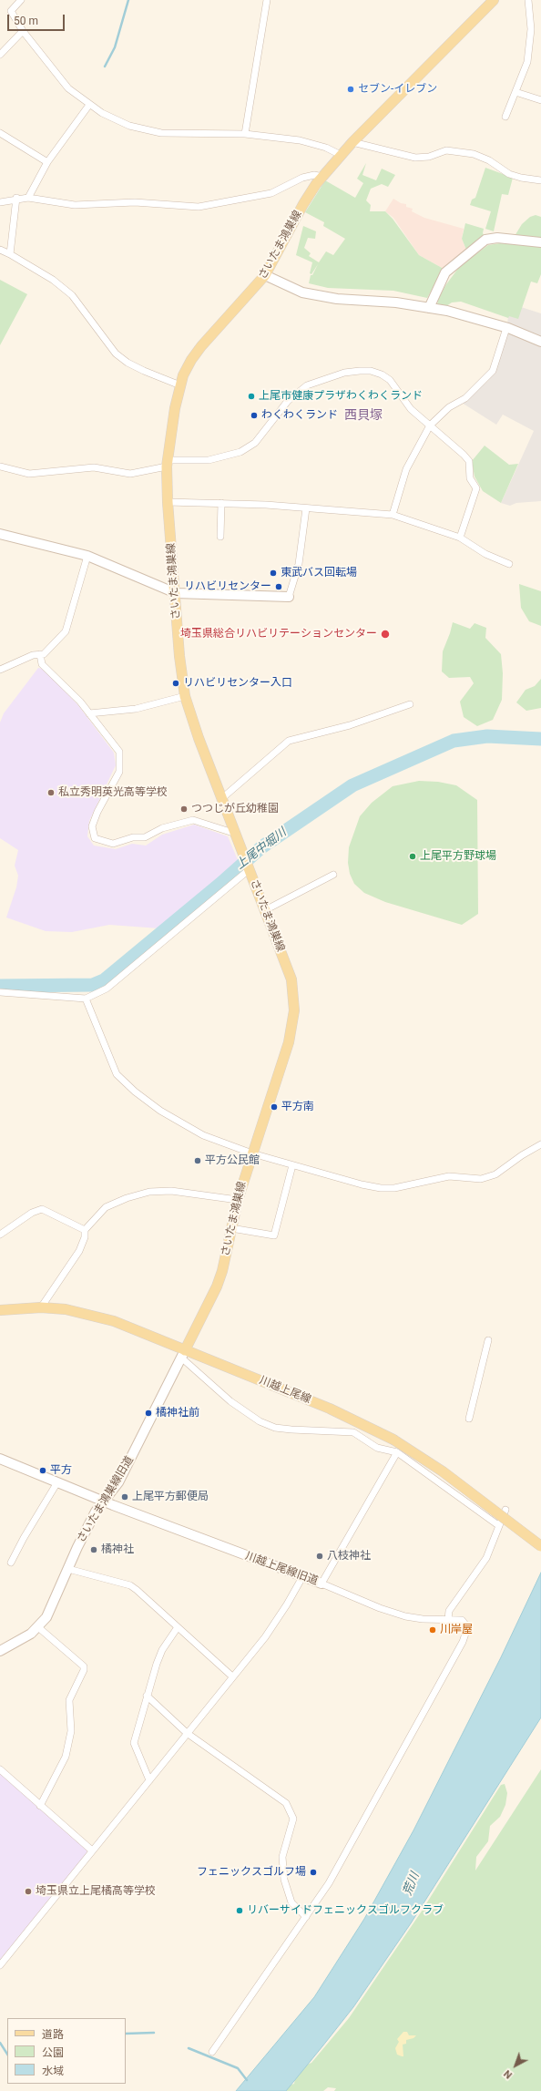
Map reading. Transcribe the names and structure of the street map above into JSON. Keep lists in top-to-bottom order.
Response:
{
  "streets": {
    "main road": ["さいたま鴻巣線", "川越上尾線"],
    "street": ["さいたま鴻巣線旧道", "川越上尾線旧道"]
  },
  "crossings": [
    ["さいたま鴻巣線", "川越上尾線"],
    ["さいたま鴻巣線", "さいたま鴻巣線旧道"],
    ["川越上尾線", "さいたま鴻巣線旧道"],
    ["さいたま鴻巣線旧道", "川越上尾線旧道"]
  ],
  "districts": ["西貝塚"],
  "water": ["上尾中堀川", "荒川"],
  "places": [
    "セブン-イレブン",
    "上尾市健康プラザわくわくランド",
    "わくわくランド",
    "東武バス回転場",
    "リハビリセンター",
    "埼玉県総合リハビリテーションセンター",
    "リハビリセンター入口",
    "私立秀明英光高等学校",
    "つつじが丘幼稚園",
    "上尾平方野球場",
    "平方南",
    "平方公民館",
    "橘神社前",
    "平方",
    "上尾平方郵便局",
    "橘神社",
    "八枝神社",
    "川岸屋",
    "フェニックスゴルフ場",
    "埼玉県立上尾橘高等学校",
    "リバーサイドフェニックスゴルフクラブ"
  ],
  "legend": ["道路", "公園", "水域"],
  "scale_bar": "50 m",
  "north": "bottom left"
}
